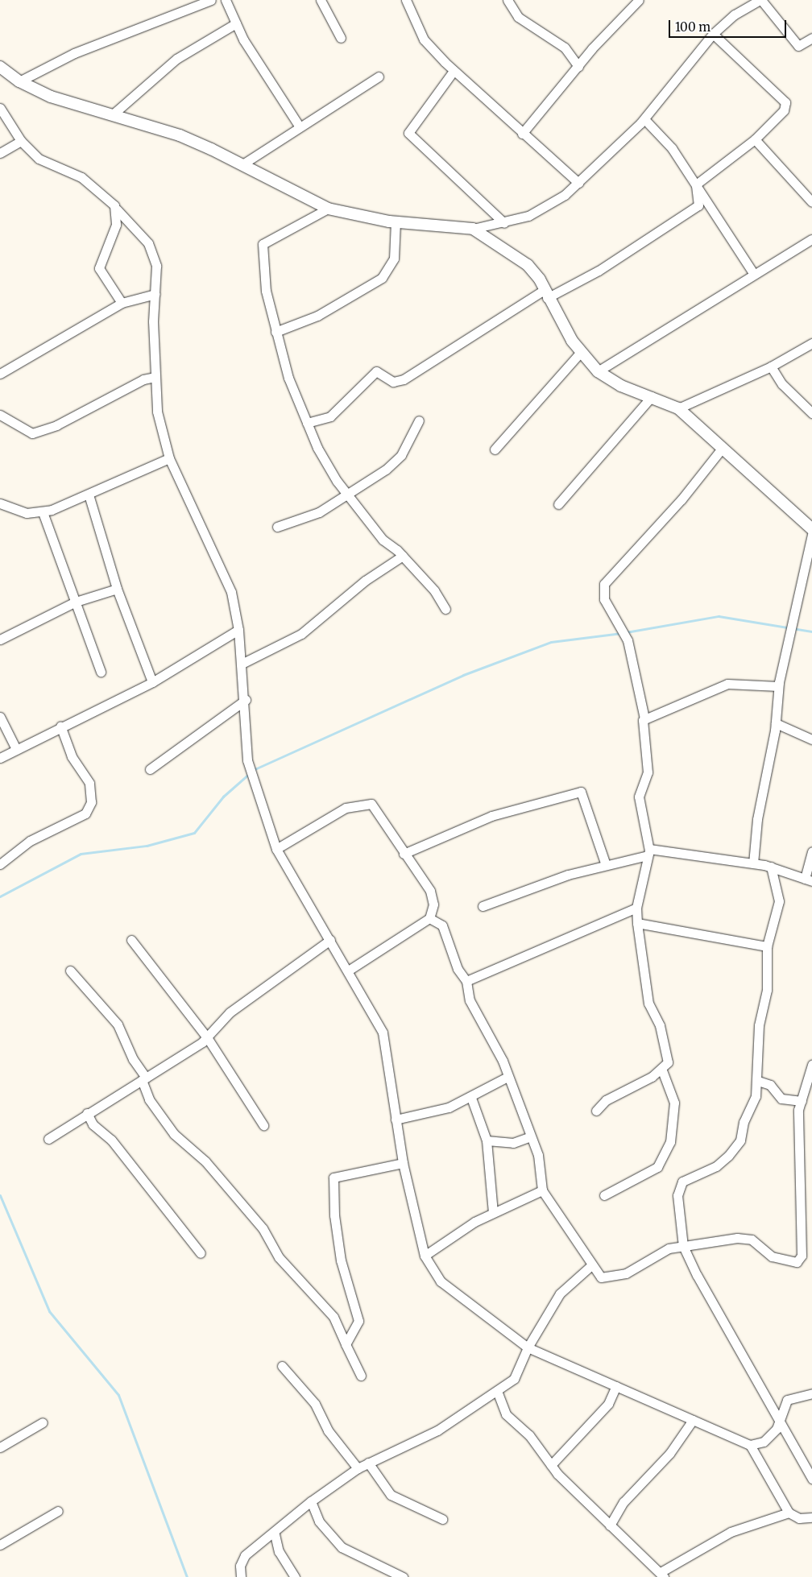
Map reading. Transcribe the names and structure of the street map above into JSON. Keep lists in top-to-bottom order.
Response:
{
  "scale_bar": "100 m"
}
